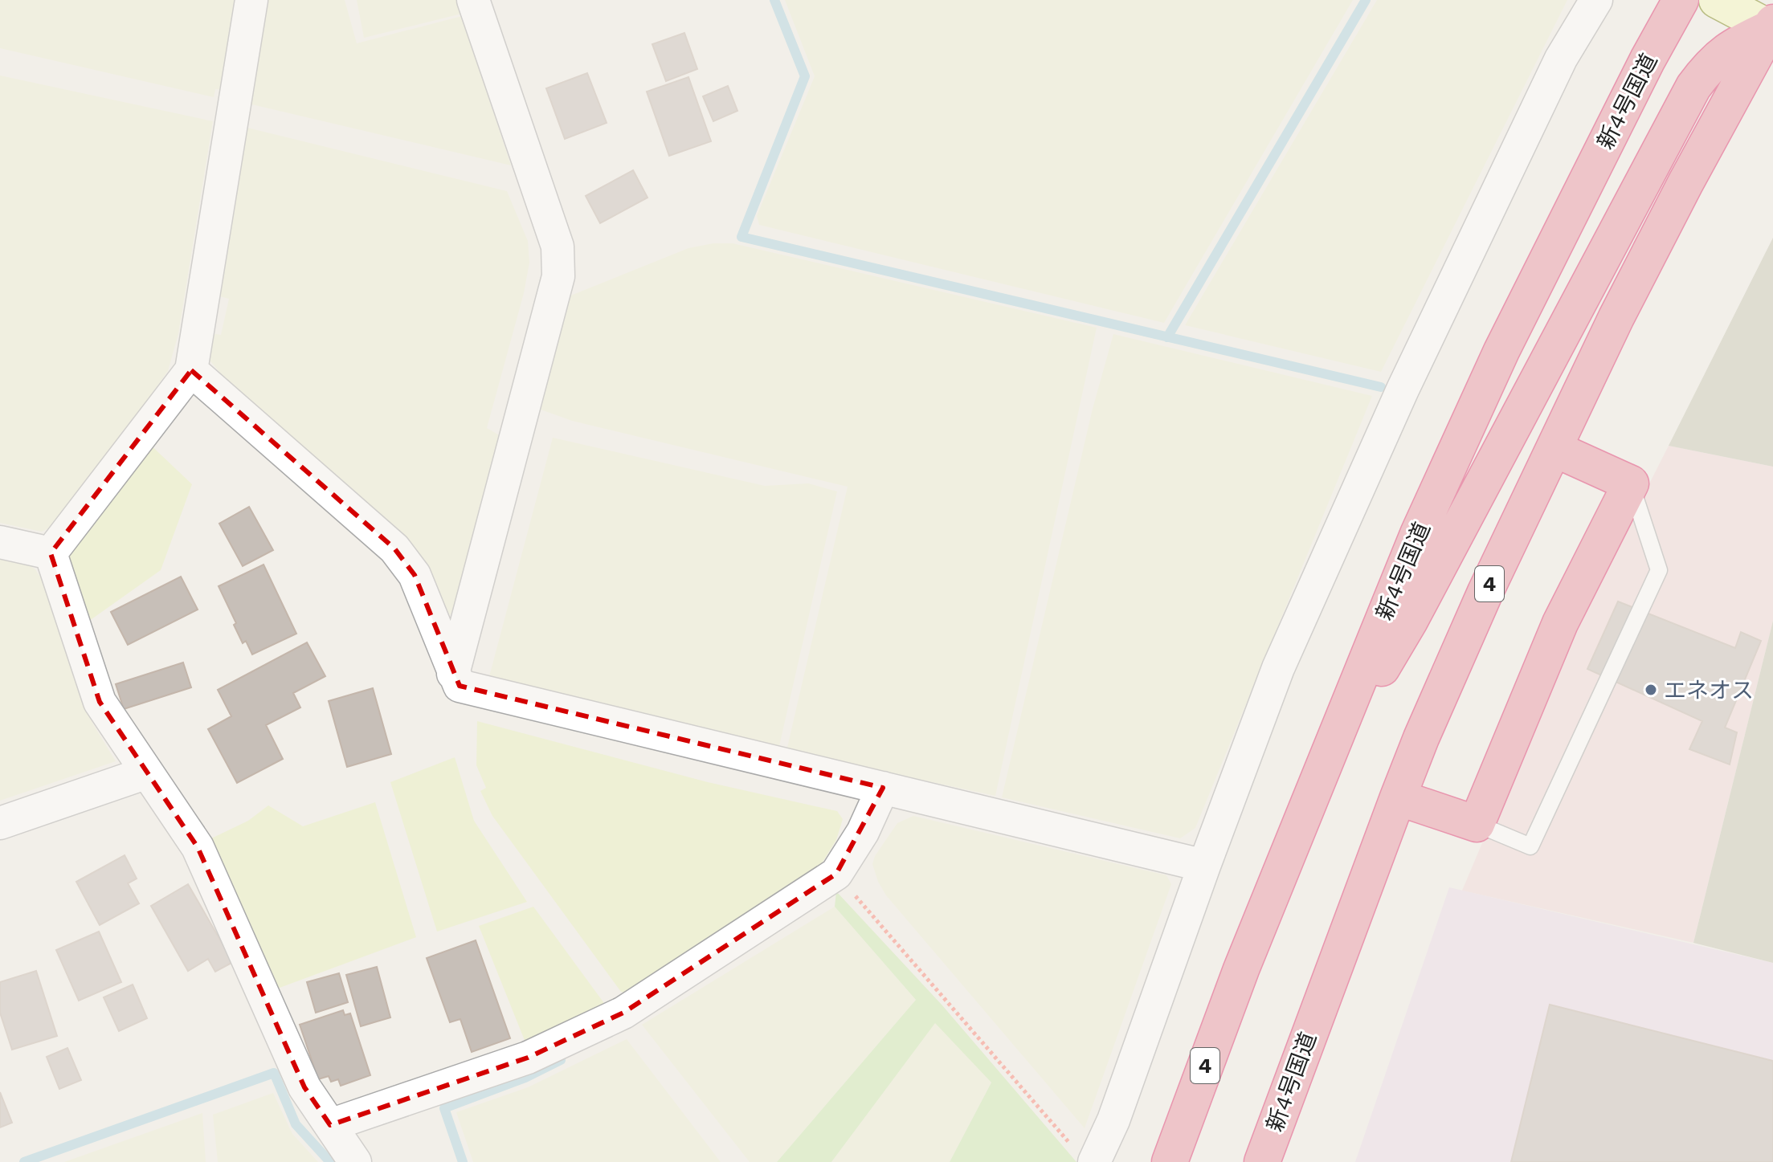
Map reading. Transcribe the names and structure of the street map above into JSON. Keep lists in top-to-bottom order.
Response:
{
  "streets": {
    "highway": ["新4号国道", "4"]
  },
  "places": ["エネオス"]
}
